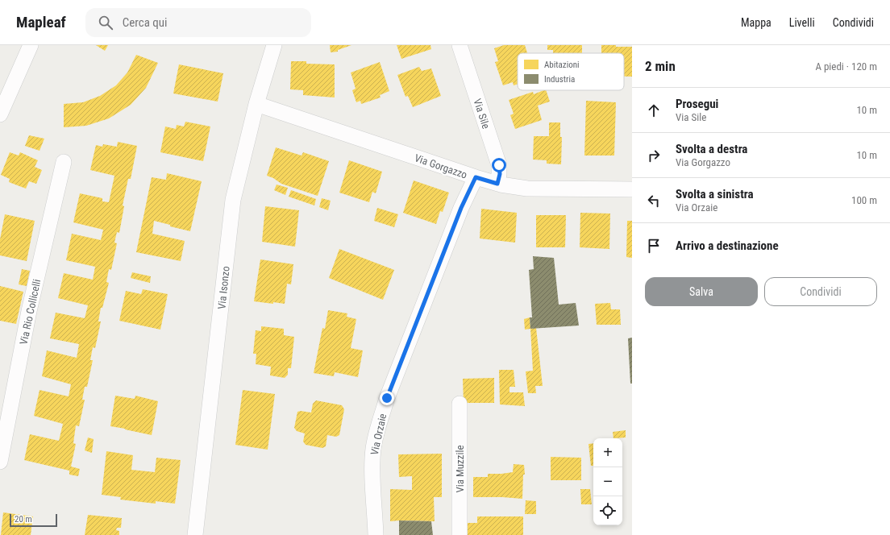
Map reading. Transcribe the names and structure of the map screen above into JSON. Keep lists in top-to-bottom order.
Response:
{
  "streets": {
    "street": [
      "Via Sile",
      "Via Gorgazzo",
      "Via Isonzo",
      "Via Rio Collicelli",
      "Via Orzaie",
      "Via Muzzile"
    ]
  },
  "crossings": [
    ["Via Sile", "Via Gorgazzo"],
    ["Via Gorgazzo", "Via Isonzo"],
    ["Via Gorgazzo", "Via Orzaie"]
  ],
  "legend": ["Abitazioni", "Industria"],
  "scale_bar": "20 m",
  "page": {
    "header": "Mapleaf",
    "search": "Cerca qui",
    "nav": ["Mappa", "Livelli", "Condividi"],
    "heading": ["2 min", "A piedi · 120 m"],
    "list": [
      ["Prosegui", "Via Sile", "10 m"],
      ["Svolta a destra", "Via Gorgazzo", "10 m"],
      ["Svolta a sinistra", "Via Orzaie", "100 m"],
      "Arrivo a destinazione"
    ],
    "buttons": ["Salva", "Condividi"],
    "map_buttons": ["+", "−"],
    "scale": "20 m"
  }
}
